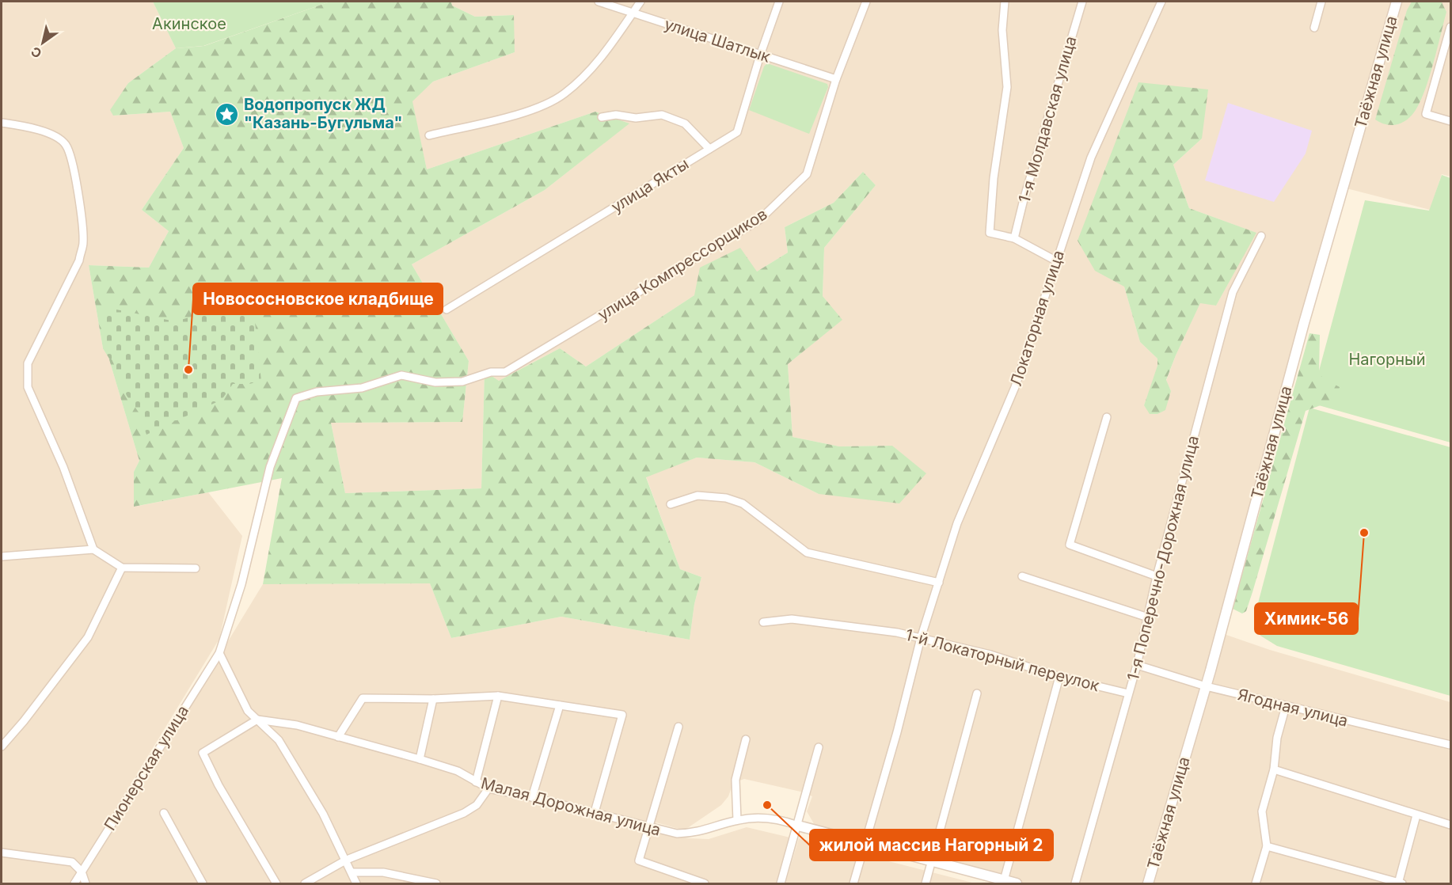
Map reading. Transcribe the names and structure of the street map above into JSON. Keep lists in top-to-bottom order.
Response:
{
  "streets": {
    "street": [
      "улица Шатлык",
      "Таёжная улица",
      "1-я Молдавская улица",
      "улица Якты",
      "улица Компрессорщиков",
      "Локаторная улица",
      "1-я Поперечно-Дорожная улица",
      "1-й Локаторный переулок",
      "Ягодная улица",
      "Пионерская улица",
      "Малая Дорожная улица"
    ]
  },
  "crossings": [
    ["улица Шатлык", "улица Якты"],
    ["улица Шатлык", "улица Компрессорщиков"],
    ["Таёжная улица", "Ягодная улица"],
    ["улица Компрессорщиков", "Пионерская улица"],
    ["Локаторная улица", "1-й Локаторный переулок"],
    ["1-я Поперечно-Дорожная улица", "1-й Локаторный переулок"],
    ["1-я Поперечно-Дорожная улица", "Ягодная улица"]
  ],
  "parks": ["Акинское", "Нагорный"],
  "places": {
    "place": ["Водопропуск ЖД \"Казань-Бугульма\""],
    "other": ["Новососновское кладбище", "Химик-56", "жилой массив Нагорный 2"]
  },
  "north": "bottom left"
}
